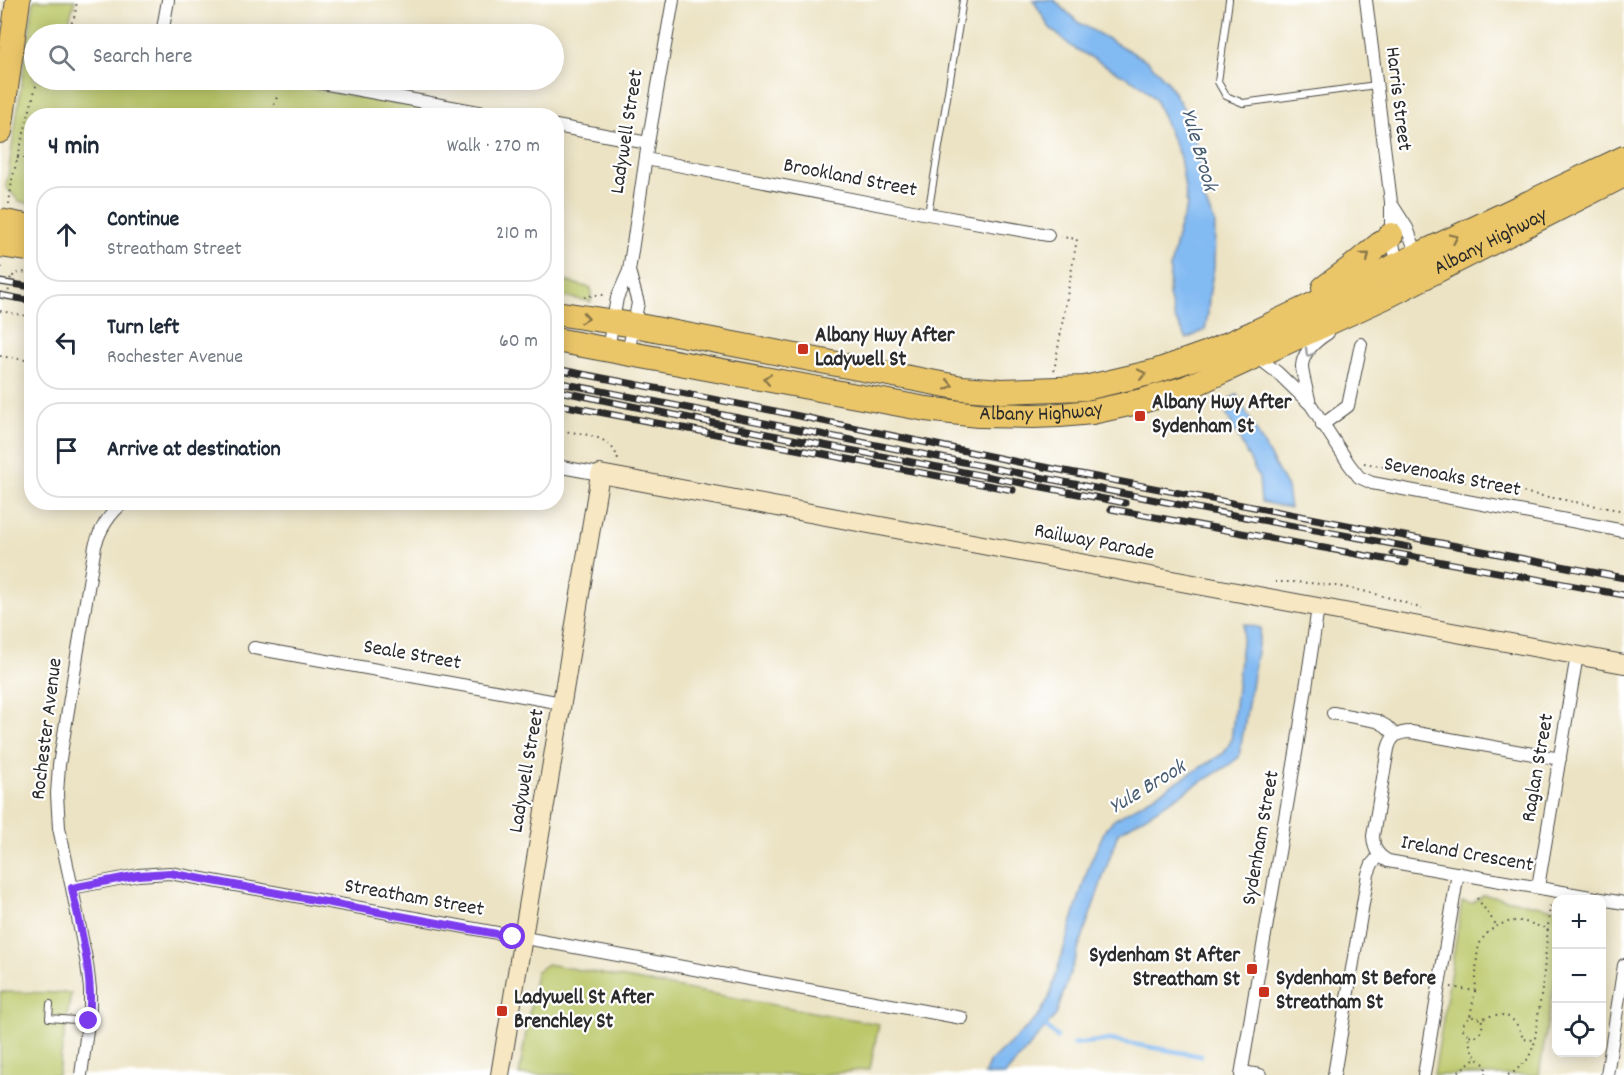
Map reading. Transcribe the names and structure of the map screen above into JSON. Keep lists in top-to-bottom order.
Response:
{
  "streets": {
    "highway": ["Albany Highway"],
    "street": [
      "Harris Street",
      "Ladywell Street",
      "Brookland Street",
      "Sevenoaks Street",
      "Railway Parade",
      "Seale Street",
      "Rochester Avenue",
      "Raglan Street",
      "Sydenham Street",
      "Ireland Crescent",
      "Streatham Street"
    ]
  },
  "crossings": [
    ["Harris Street", "Albany Highway"],
    ["Harris Street", "Sevenoaks Street"],
    ["Ladywell Street", "Brookland Street"],
    ["Ladywell Street", "Albany Highway"],
    ["Ladywell Street", "Railway Parade"],
    ["Ladywell Street", "Seale Street"],
    ["Ladywell Street", "Streatham Street"],
    ["Albany Highway", "Sevenoaks Street"],
    ["Railway Parade", "Raglan Street"],
    ["Railway Parade", "Sydenham Street"],
    ["Rochester Avenue", "Streatham Street"],
    ["Raglan Street", "Ireland Crescent"]
  ],
  "water": ["Yule Brook"],
  "places": {
    "transit": [
      "Albany Hwy After Ladywell St",
      "Albany Hwy After Sydenham St",
      "Sydenham St After Streatham St",
      "Sydenham St Before Streatham St",
      "Ladywell St After Brenchley St"
    ]
  },
  "page": {
    "search": "Search here",
    "heading": ["4 min", "Walk · 270 m"],
    "list": [
      ["Continue", "Streatham Street", "210 m"],
      ["Turn left", "Rochester Avenue", "60 m"],
      "Arrive at destination"
    ],
    "map_buttons": ["+", "−"]
  }
}
